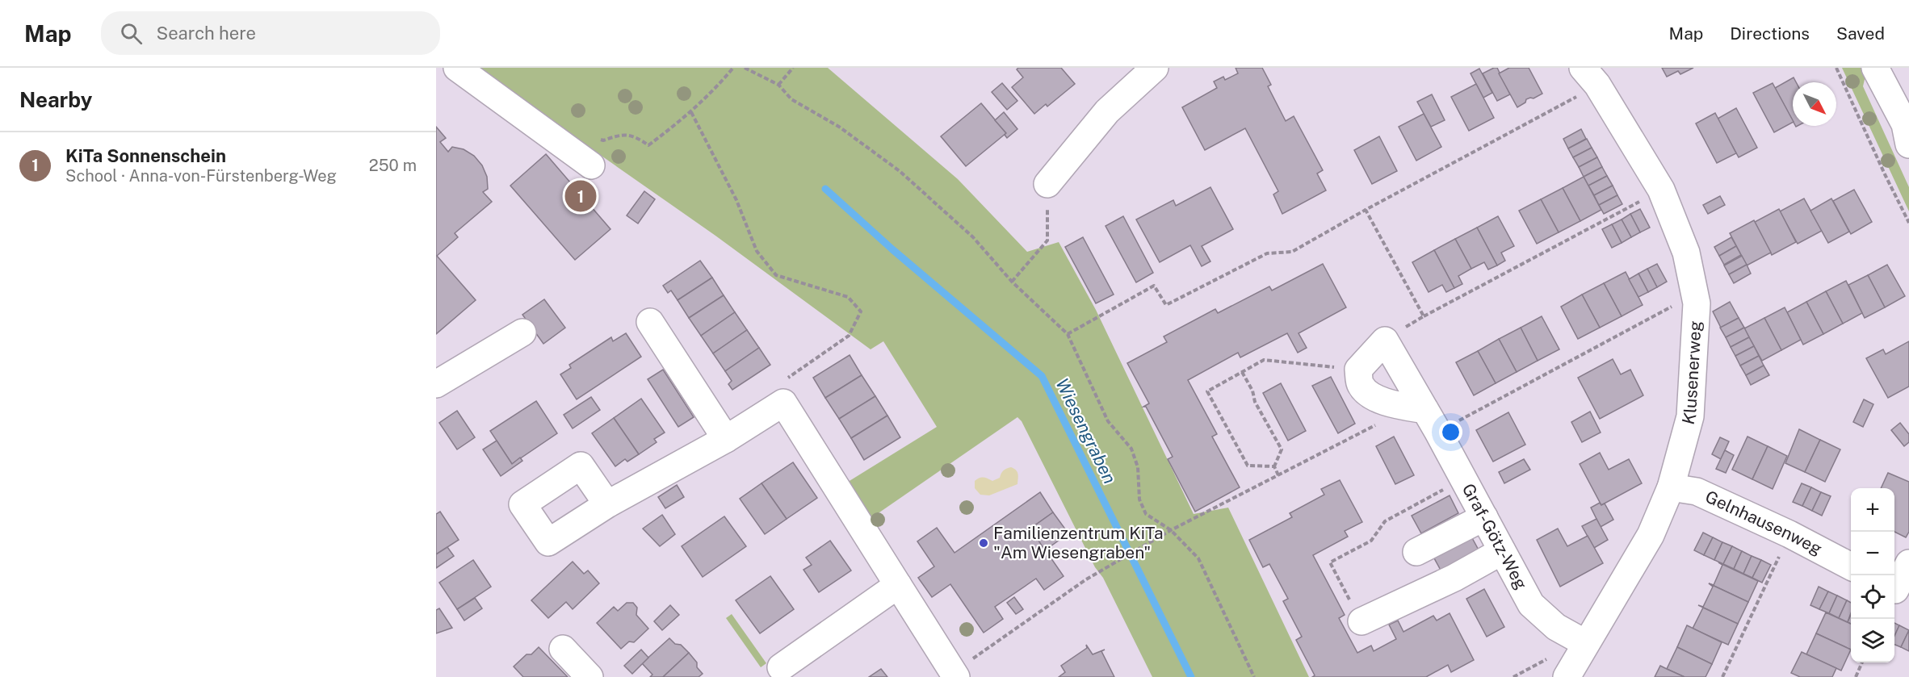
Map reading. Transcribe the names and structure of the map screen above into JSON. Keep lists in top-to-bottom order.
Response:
{
  "streets": {
    "street": ["Klusenerweg", "Gelnhausenweg", "Graf-Götz-Weg"]
  },
  "crossings": [
    ["Klusenerweg", "Gelnhausenweg"],
    ["Klusenerweg", "Graf-Götz-Weg"]
  ],
  "water": ["Wiesengraben"],
  "places": ["Familienzentrum KiTa \"Am Wiesengraben\""],
  "north": "bottom right",
  "page": {
    "header": "Map",
    "search": "Search here",
    "nav": ["Map", "Directions", "Saved"],
    "heading": "Nearby",
    "list": [
      {
        "mark": "1",
        "name": "KiTa Sonnenschein",
        "note": "School · Anna-von-Fürstenberg-Weg",
        "value": "250 m"
      }
    ],
    "pins": "1",
    "map_buttons": ["+", "−"]
  }
}
